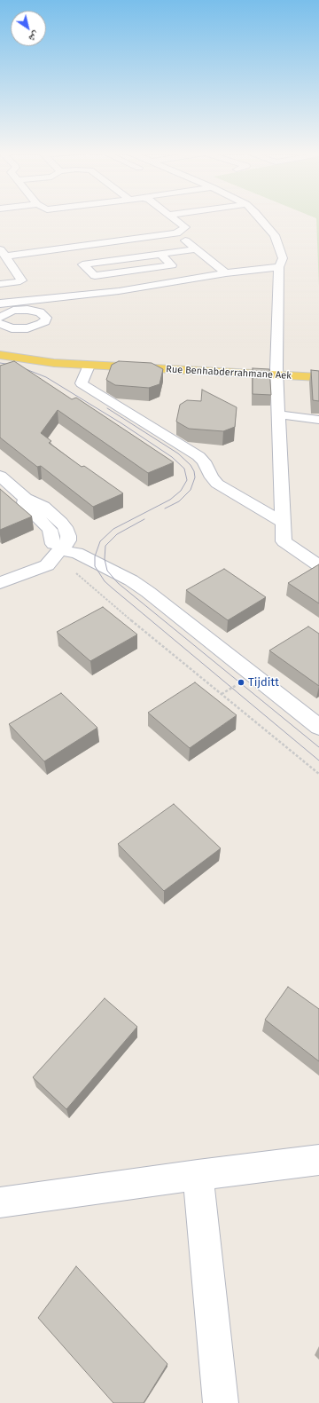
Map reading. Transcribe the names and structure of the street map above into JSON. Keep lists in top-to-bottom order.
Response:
{
  "streets": {
    "main road": ["Rue Benhabderrahmane Aek"]
  },
  "places": ["Tijditt"],
  "north": "bottom right"
}
